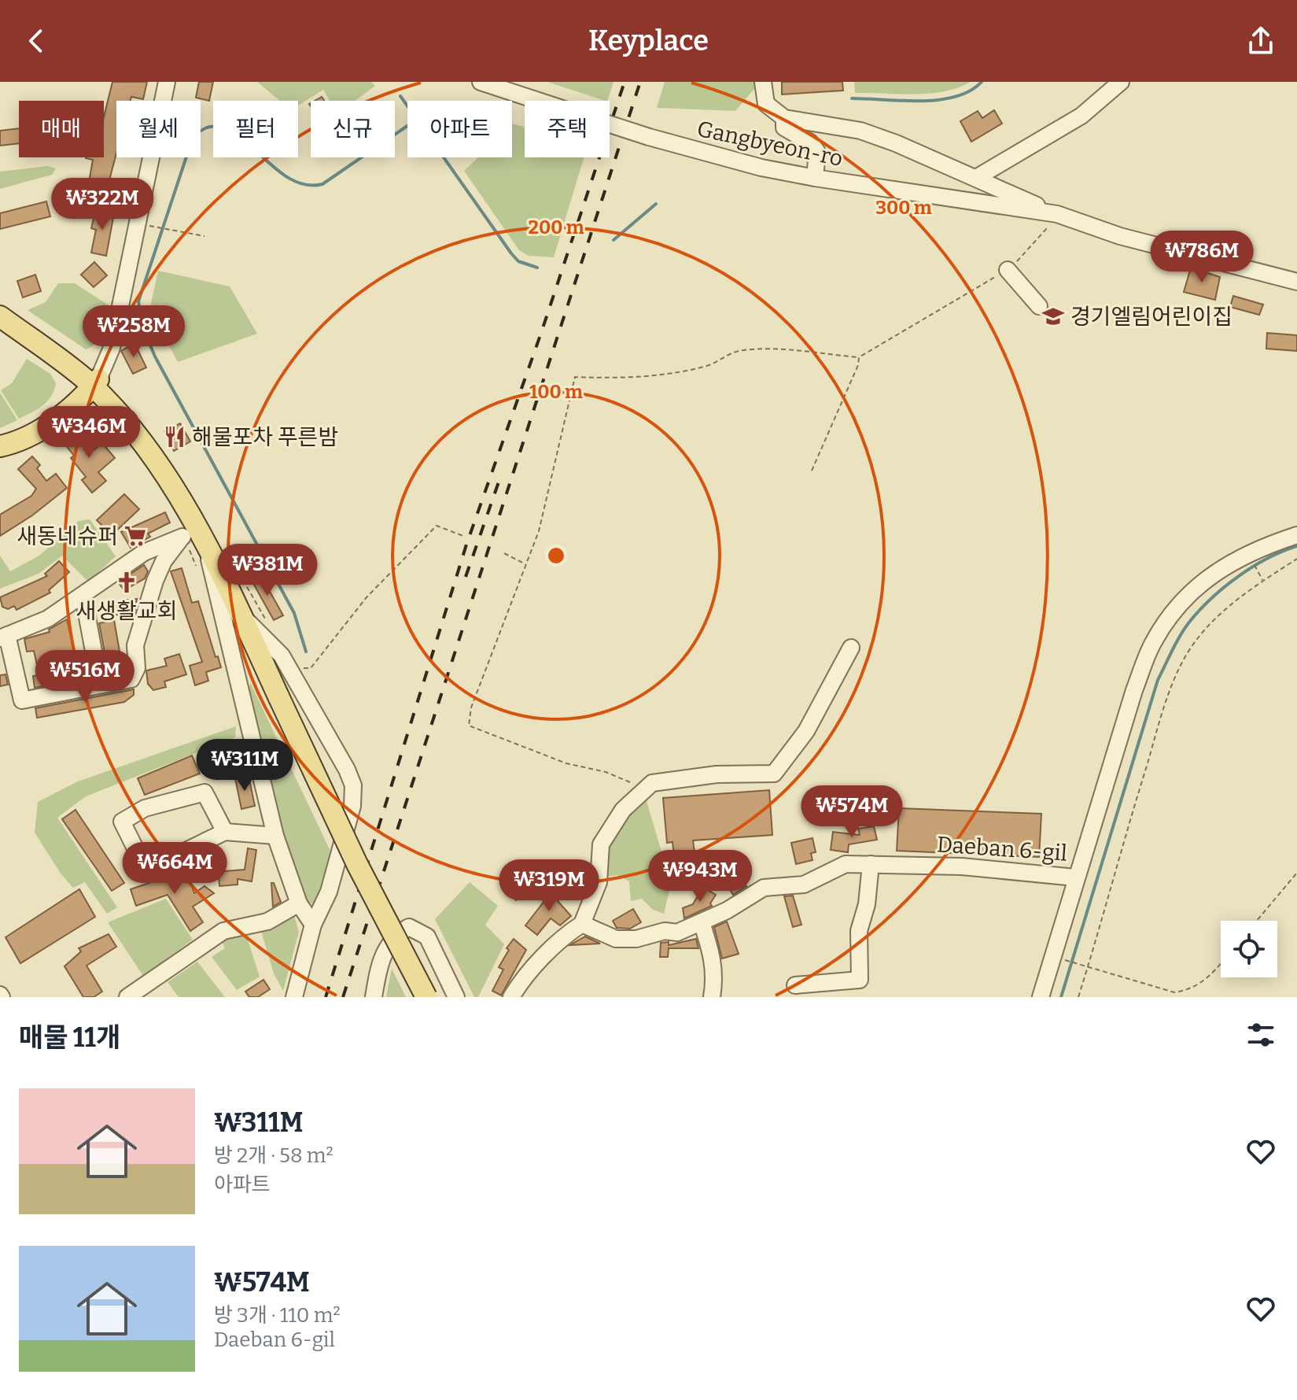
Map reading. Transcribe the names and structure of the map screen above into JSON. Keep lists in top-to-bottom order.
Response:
{
  "streets": {
    "street": ["Gangbyeon-ro", "Daeban 6-gil"]
  },
  "places": {
    "school or university": ["경기엘림어린이집"],
    "restaurant": ["해물포차 푸른밤"],
    "supermarket": ["새동네슈퍼"],
    "church": ["새생활교회"]
  },
  "page": {
    "header": "Keyplace",
    "chip": [
      "매매",
      "월세",
      "필터",
      "신규",
      "아파트",
      "주택"
    ],
    "price": [
      "₩322M",
      "₩786M",
      "₩258M",
      "₩346M",
      "₩381M",
      "₩516M",
      "₩311M",
      "₩574M",
      "₩664M",
      "₩943M",
      "₩319M"
    ],
    "heading": "매물 11개",
    "list": [
      {
        "name": "₩311M",
        "note": "방 2개 · 58 m² · 아파트"
      },
      {
        "name": "₩574M",
        "note": "방 3개 · 110 m² · Daeban 6-gil"
      }
    ]
  },
  "rings": ["300 m", "200 m", "100 m"]
}
